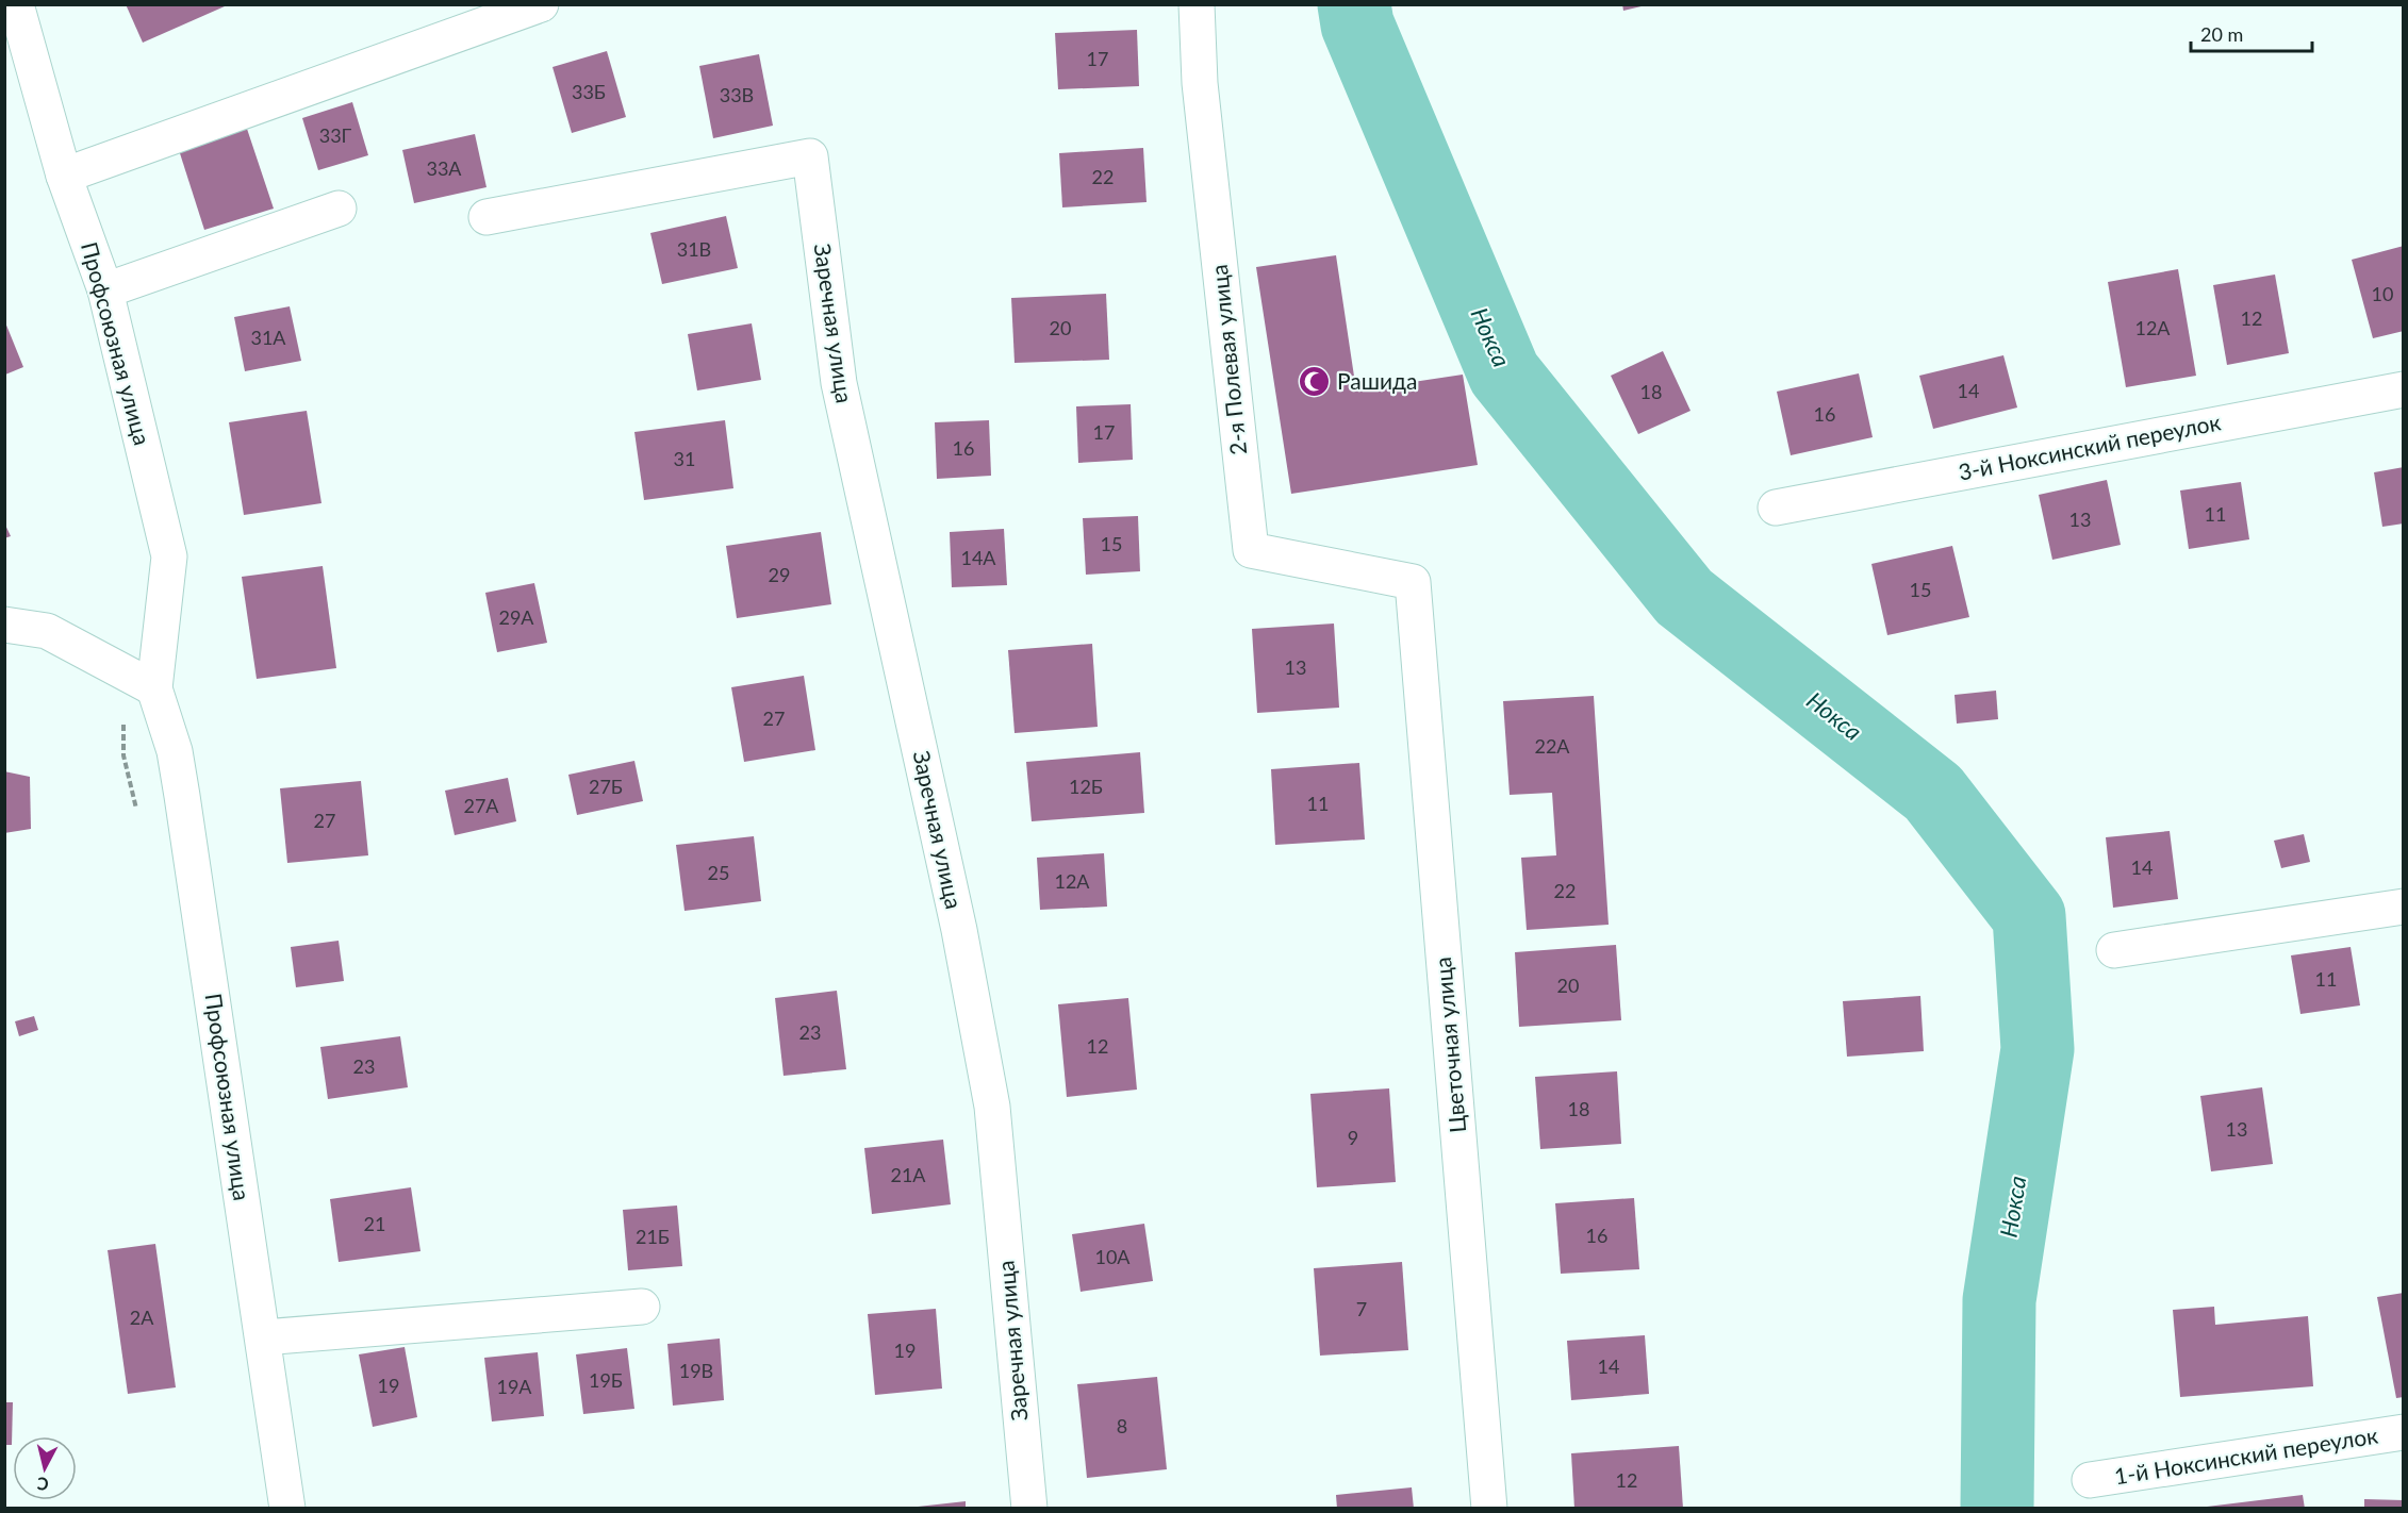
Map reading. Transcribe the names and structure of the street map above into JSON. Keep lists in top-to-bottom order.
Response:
{
  "streets": {
    "street": [
      "Заречная улица",
      "Профсоюзная улица",
      "2-я Полевая улица",
      "3-й Ноксинский переулок",
      "Цветочная улица",
      "1-й Ноксинский переулок"
    ]
  },
  "crossings": [
    ["2-я Полевая улица", "Цветочная улица"]
  ],
  "water": ["Нокса"],
  "places": {
    "mosque": ["Рашида"]
  },
  "house_numbers": [
    "17",
    "33Б",
    "33В",
    "33Г",
    "33А",
    "22",
    "31В",
    "10",
    "12",
    "20",
    "12А",
    "31А",
    "14",
    "18",
    "16",
    "17",
    "16",
    "31",
    "11",
    "13",
    "15",
    "14А",
    "29",
    "15",
    "29А",
    "13",
    "27",
    "22А",
    "27Б",
    "12Б",
    "11",
    "27А",
    "27",
    "14",
    "25",
    "12А",
    "22",
    "11",
    "20",
    "23",
    "12",
    "23",
    "18",
    "13",
    "9",
    "21А",
    "21",
    "16",
    "21Б",
    "10А",
    "7",
    "2А",
    "19",
    "14",
    "19В",
    "19Б",
    "19",
    "19А",
    "8",
    "12"
  ],
  "scale_bar": "20 m",
  "north": "bottom"
}
